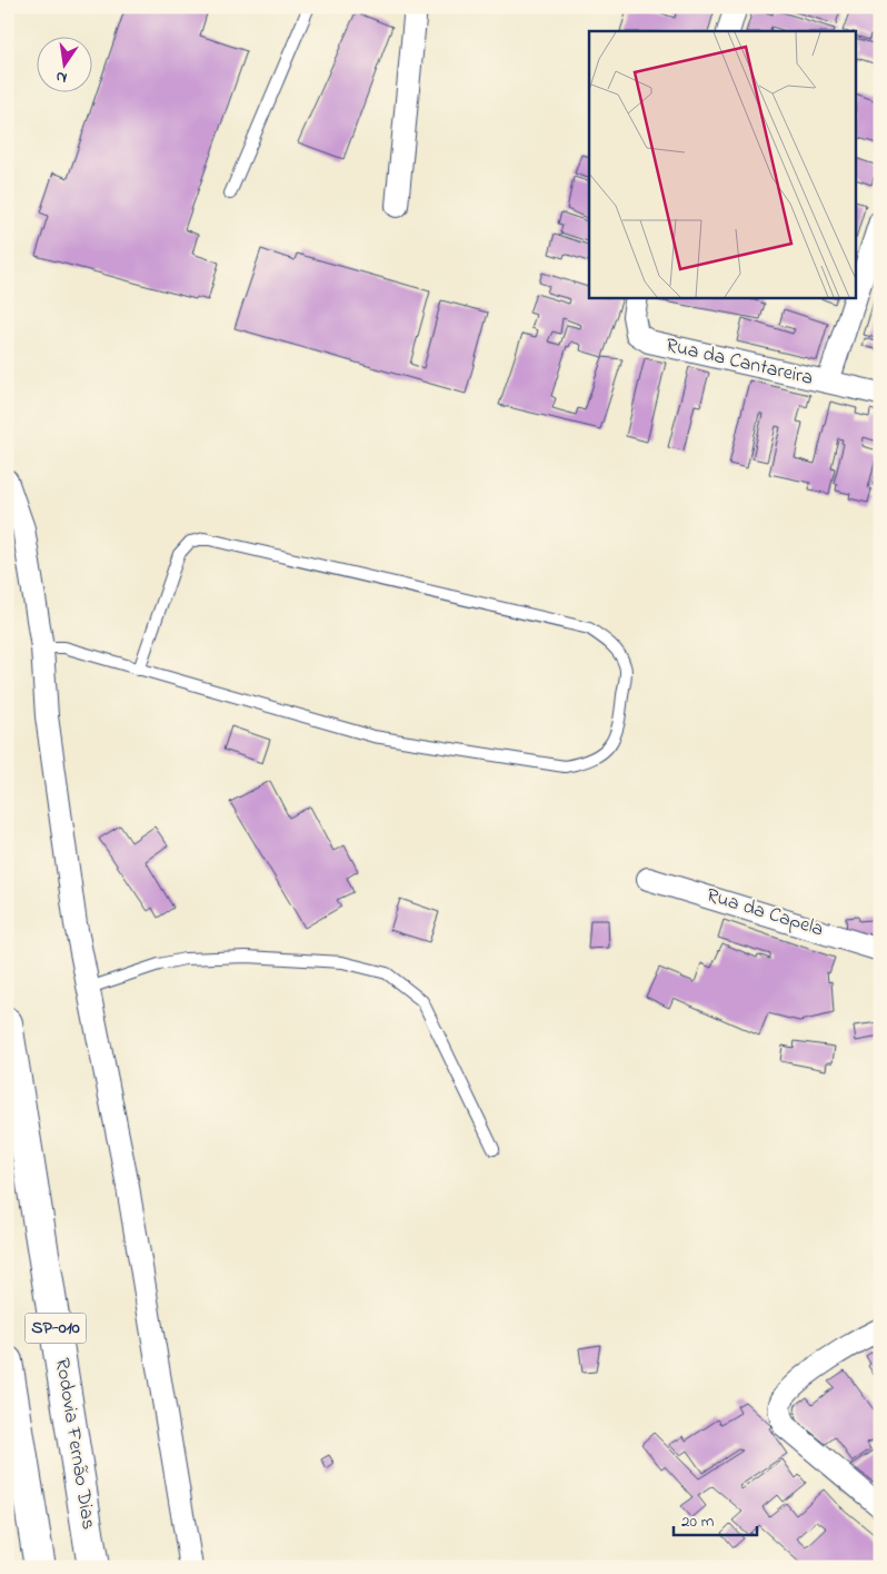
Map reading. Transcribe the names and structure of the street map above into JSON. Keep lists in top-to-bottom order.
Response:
{
  "streets": {
    "highway": ["SP-010", "Rodovia Fernão Dias"],
    "street": ["Rua da Cantareira", "Rua da Capela"]
  },
  "scale_bar": "20 m",
  "north": "bottom"
}
